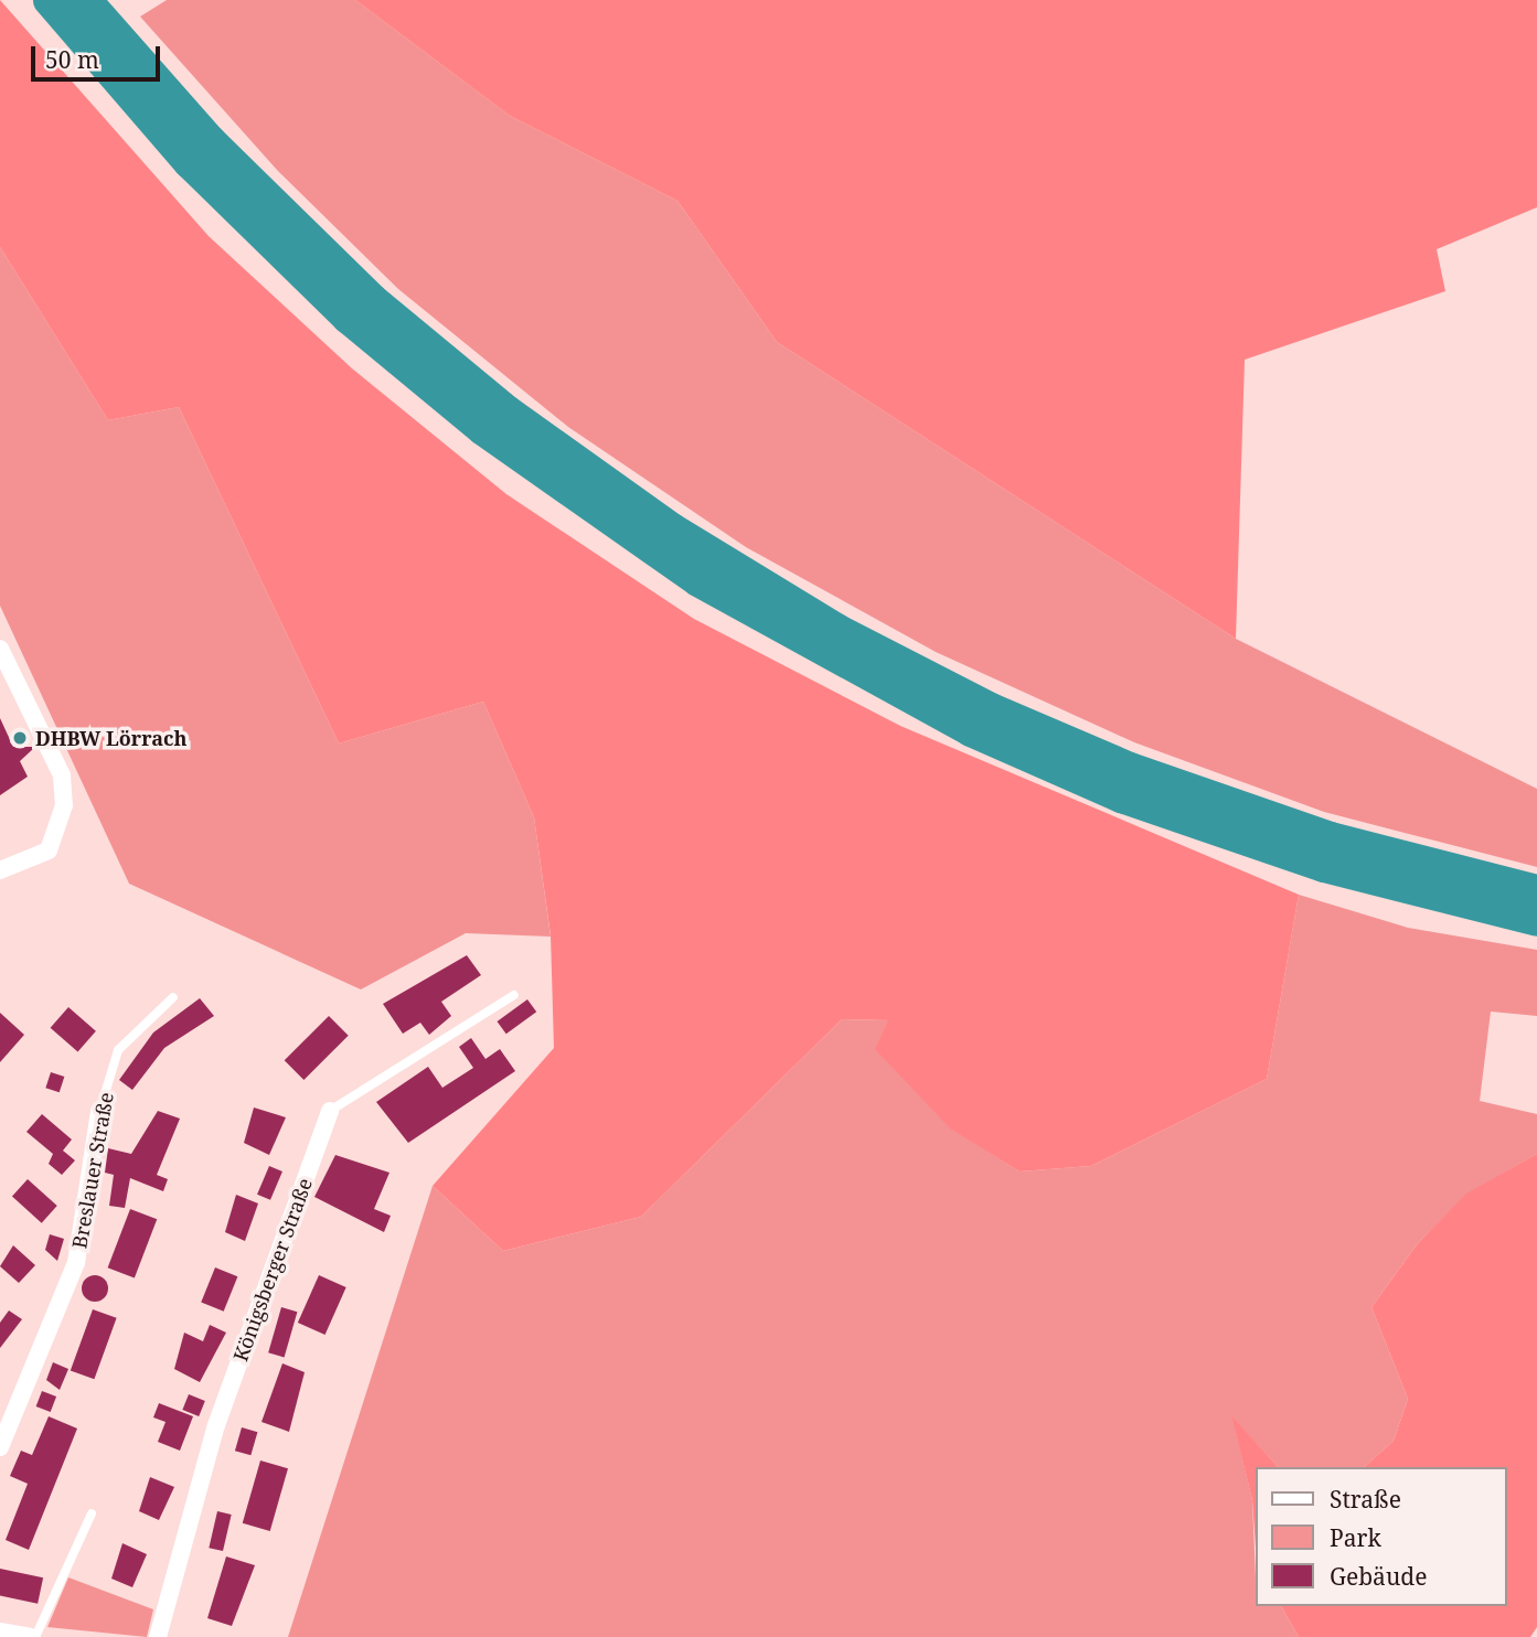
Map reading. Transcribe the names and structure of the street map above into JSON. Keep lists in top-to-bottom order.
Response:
{
  "streets": {
    "street": ["Breslauer Straße", "Königsberger Straße"]
  },
  "places": ["DHBW Lörrach"],
  "legend": ["Straße", "Park", "Gebäude"],
  "scale_bar": "50 m"
}
